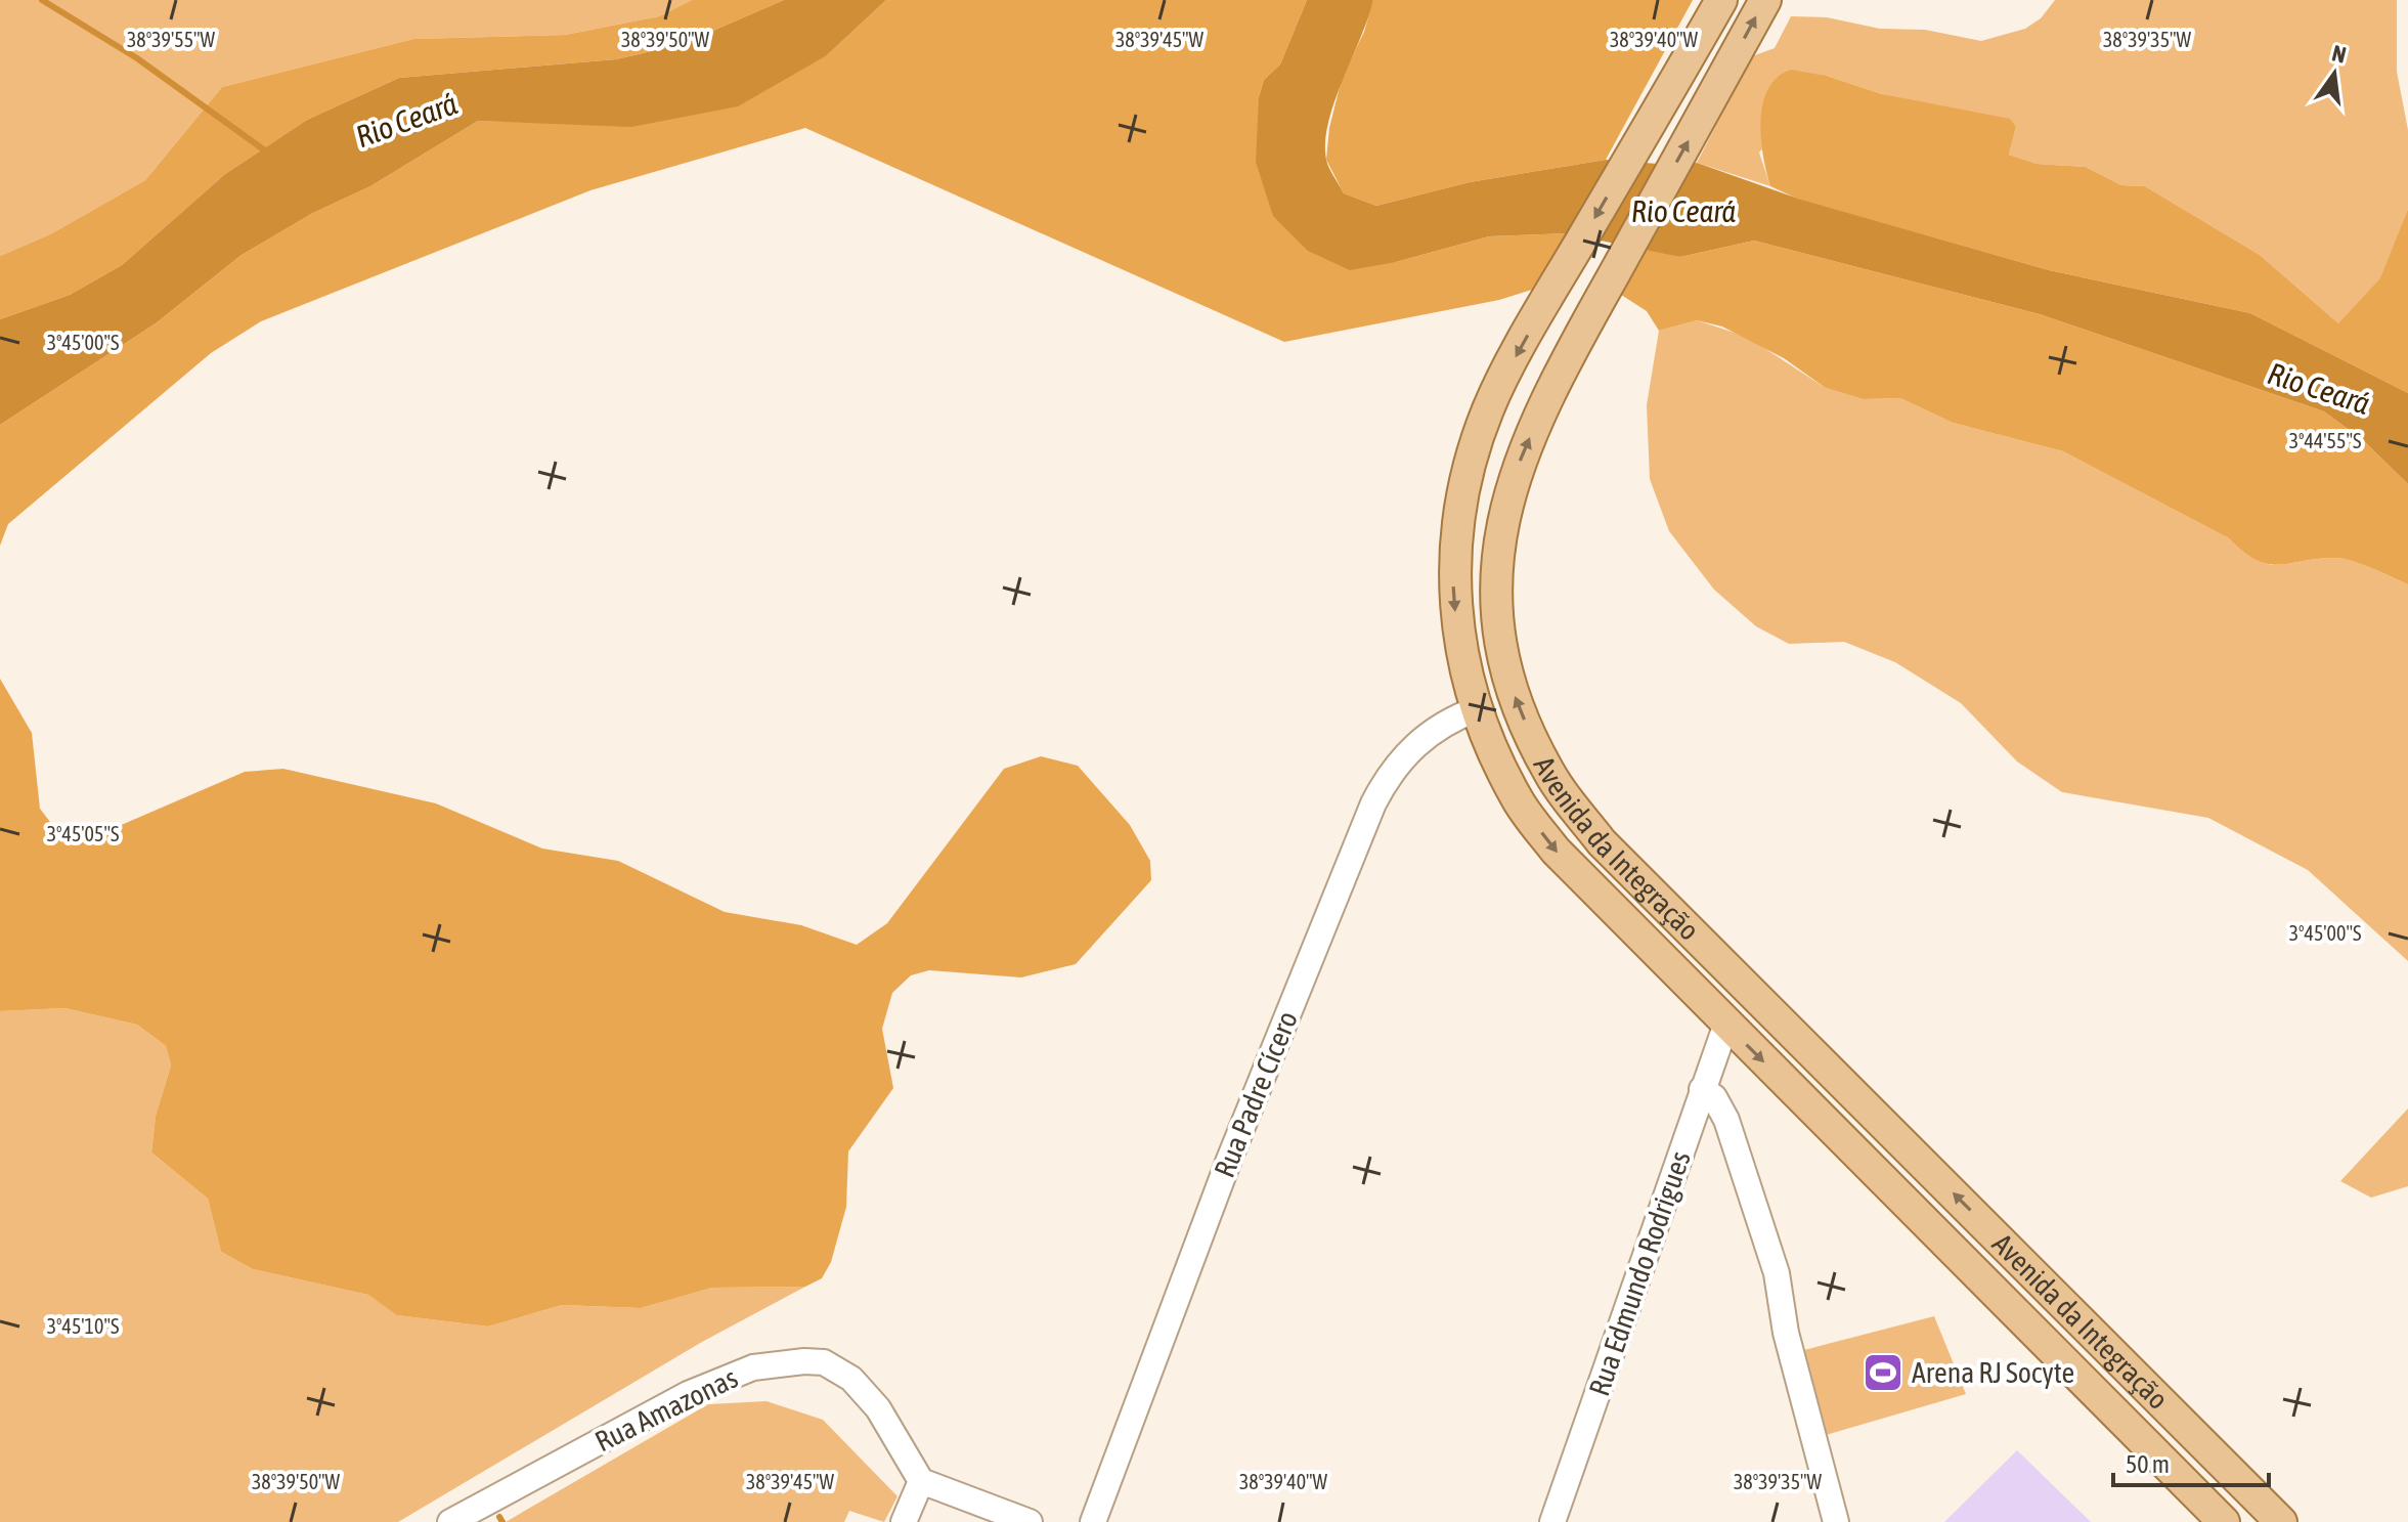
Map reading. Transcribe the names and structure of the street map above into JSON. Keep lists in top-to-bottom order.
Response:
{
  "streets": {
    "main road": ["Avenida da Integração"],
    "street": ["Rua Padre Cícero", "Rua Edmundo Rodrigues", "Rua Amazonas"]
  },
  "crossings": [
    ["Avenida da Integração", "Rua Padre Cícero"],
    ["Avenida da Integração", "Rua Edmundo Rodrigues"]
  ],
  "water": ["Rio Ceará"],
  "places": {
    "sports": ["Arena RJ Socyte"]
  },
  "scale_bar": "50 m",
  "north": "top",
  "coordinates": [
    "38°39'55\"W",
    "38°39'50\"W",
    "38°39'45\"W",
    "38°39'40\"W",
    "38°39'35\"W",
    "3°45'00\"S",
    "3°44'55\"S",
    "3°45'05\"S",
    "3°45'10\"S"
  ]
}
